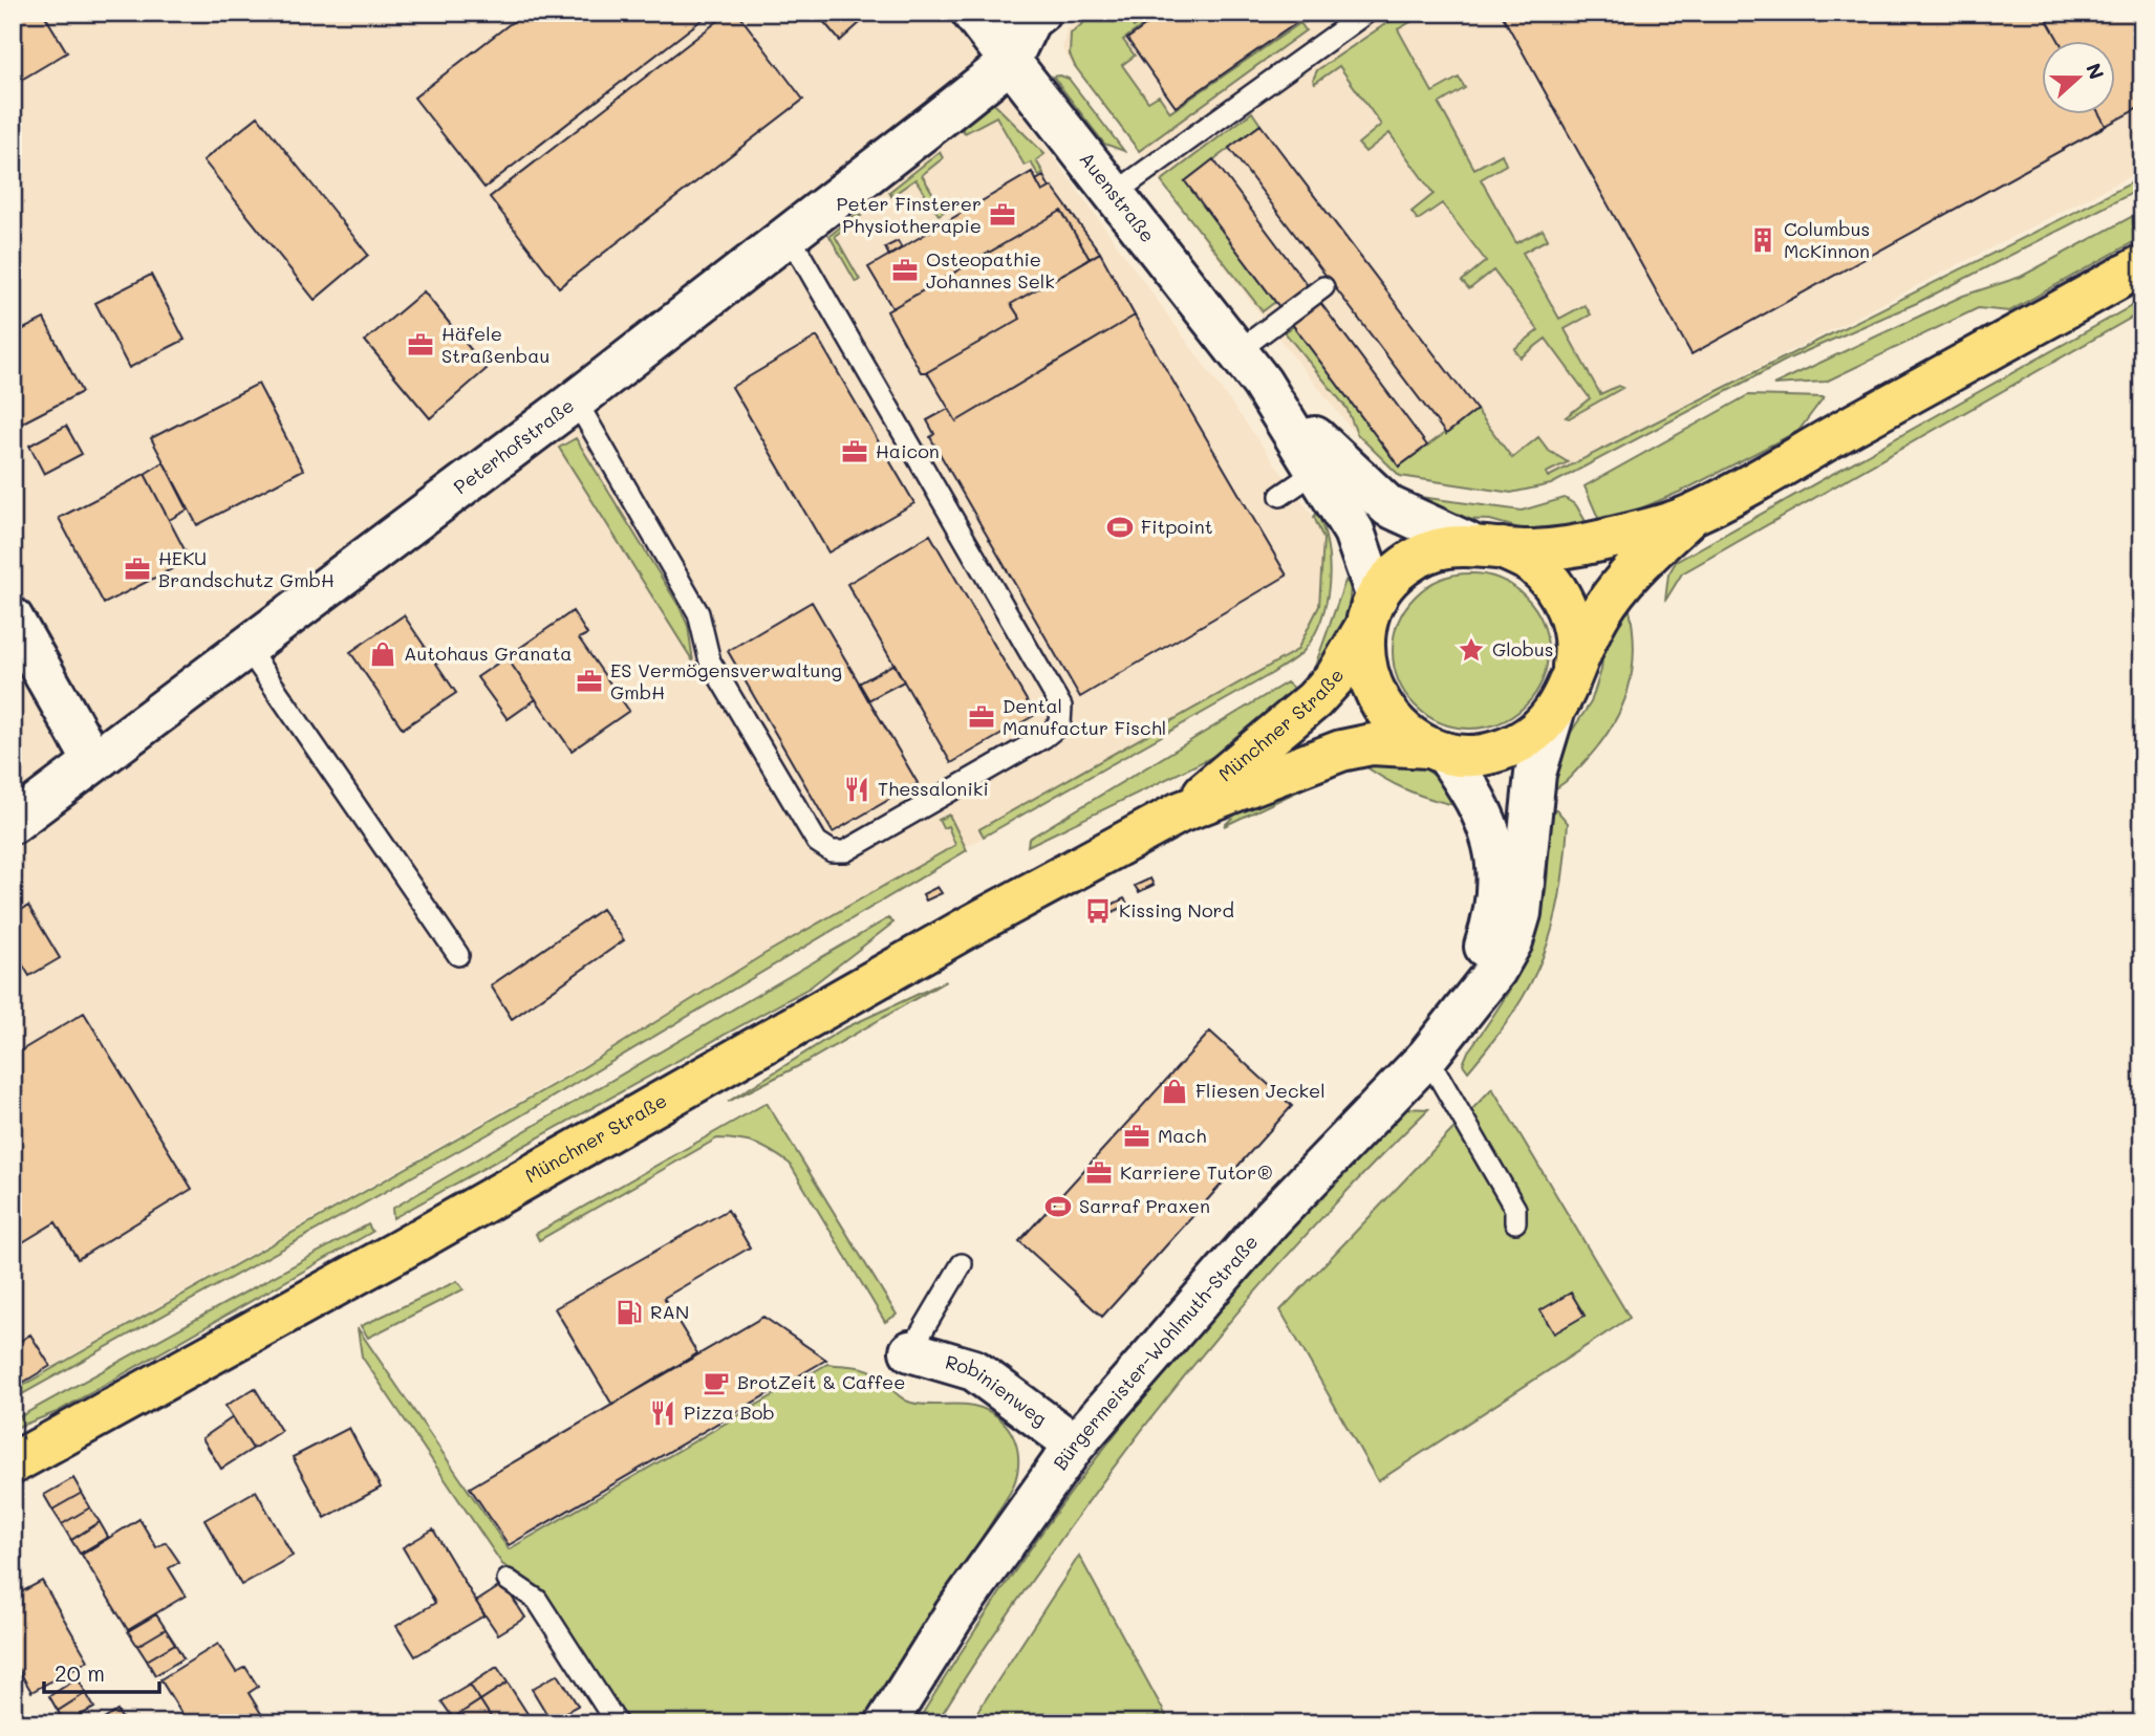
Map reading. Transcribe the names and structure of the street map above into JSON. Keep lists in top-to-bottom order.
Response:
{
  "streets": {
    "main road": ["Münchner Straße"],
    "street": [
      "Auenstraße",
      "Peterhofstraße",
      "Bürgermeister-Wohlmuth-Straße",
      "Robinienweg"
    ]
  },
  "crossings": [
    ["Auenstraße", "Peterhofstraße"],
    ["Auenstraße", "Münchner Straße"],
    ["Auenstraße", "Bürgermeister-Wohlmuth-Straße"],
    ["Münchner Straße", "Bürgermeister-Wohlmuth-Straße"],
    ["Bürgermeister-Wohlmuth-Straße", "Robinienweg"]
  ],
  "places": {
    "office": [
      "Peter Finsterer Physiotherapie",
      "Osteopathie Johannes Selk",
      "Häfele Straßenbau",
      "Haicon",
      "HEKU Brandschutz GmbH",
      "ES Vermögensverwaltung GmbH",
      "Dental Manufactur Fischl",
      "Mach",
      "Karriere Tutor®"
    ],
    "building": ["Columbus McKinnon"],
    "sports": ["Fitpoint", "Sarraf Praxen"],
    "place": ["Globus"],
    "shop": ["Autohaus Granata", "Fliesen Jeckel"],
    "restaurant": ["Thessaloniki", "Pizza Bob"],
    "bus stop": ["Kissing Nord"],
    "fuel station": ["RAN"],
    "cafe": ["BrotZeit & Caffee"]
  },
  "scale_bar": "20 m",
  "north": "right"
}
